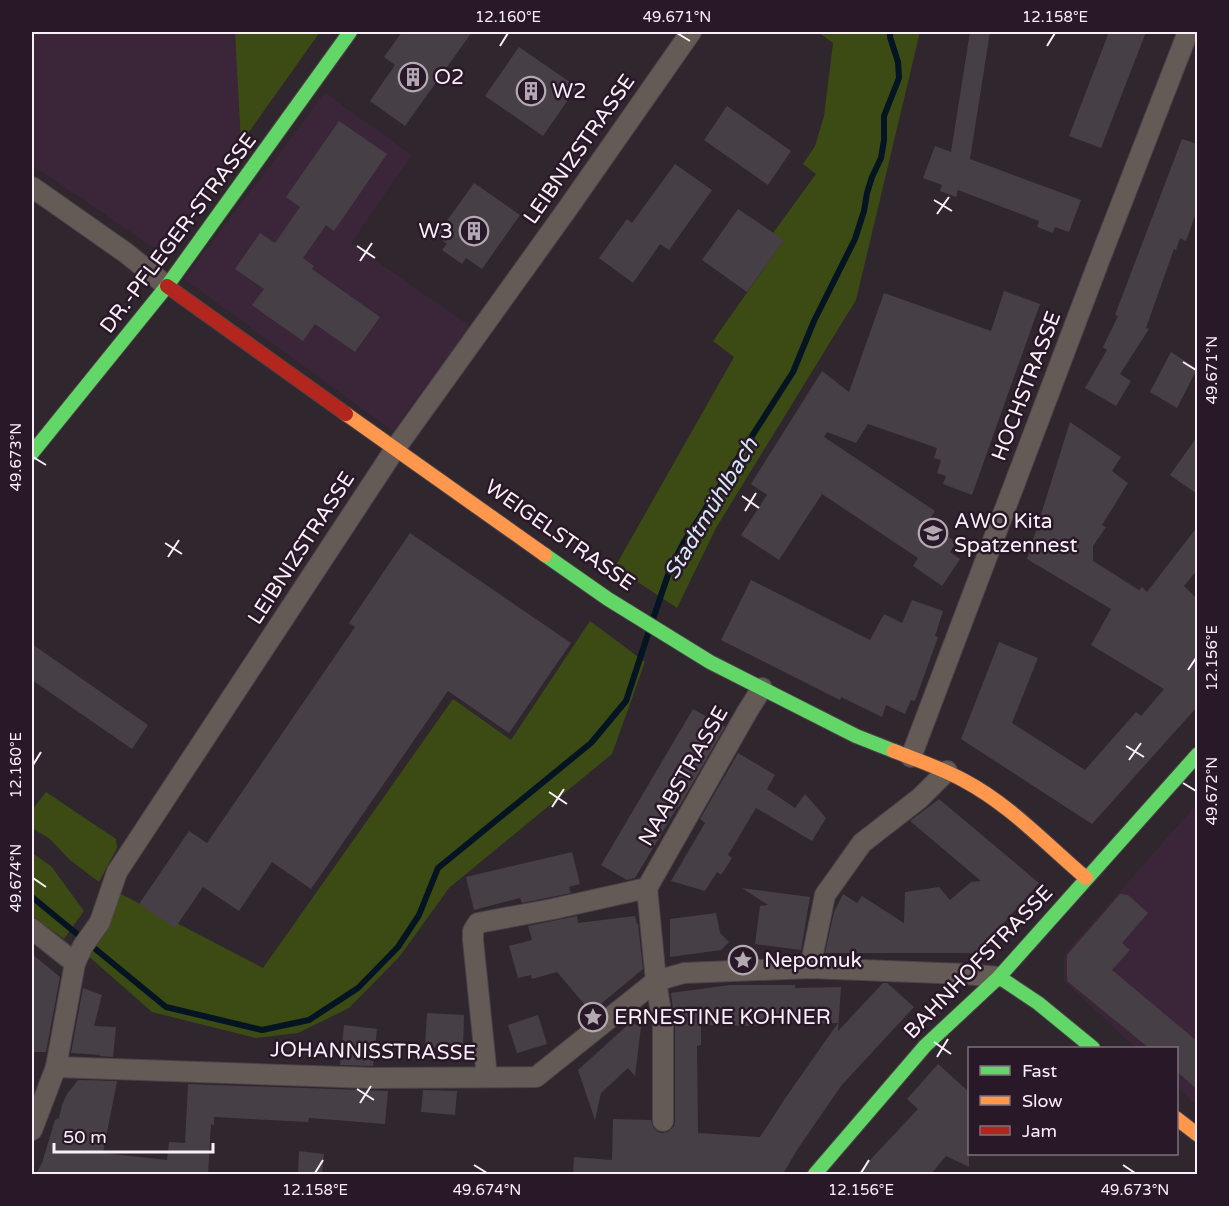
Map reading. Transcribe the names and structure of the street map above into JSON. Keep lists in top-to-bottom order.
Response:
{
  "streets": {
    "street": [
      "LEIBNIZSTRASSE",
      "DR.-PFLEGER-STRASSE",
      "HOCHSTRASSE",
      "WEIGELSTRASSE",
      "NAABSTRASSE",
      "BAHNHOFSTRASSE",
      "JOHANNISSTRASSE"
    ]
  },
  "crossings": [
    ["LEIBNIZSTRASSE", "WEIGELSTRASSE"],
    ["LEIBNIZSTRASSE", "JOHANNISSTRASSE"],
    ["DR.-PFLEGER-STRASSE", "WEIGELSTRASSE"],
    ["HOCHSTRASSE", "WEIGELSTRASSE"],
    ["WEIGELSTRASSE", "NAABSTRASSE"],
    ["WEIGELSTRASSE", "BAHNHOFSTRASSE"],
    ["BAHNHOFSTRASSE", "JOHANNISSTRASSE"]
  ],
  "water": ["Stadtmühlbach"],
  "places": {
    "building": ["O2", "W2", "W3"],
    "school or university": ["AWO Kita Spatzennest"],
    "place": ["Nepomuk", "ERNESTINE KOHNER"]
  },
  "legend": ["Fast", "Slow", "Jam"],
  "scale_bar": "50 m",
  "coordinates": [
    "12.160°E",
    "49.671°N",
    "12.158°E",
    "49.673°N",
    "12.156°E",
    "49.672°N",
    "49.674°N"
  ]
}
